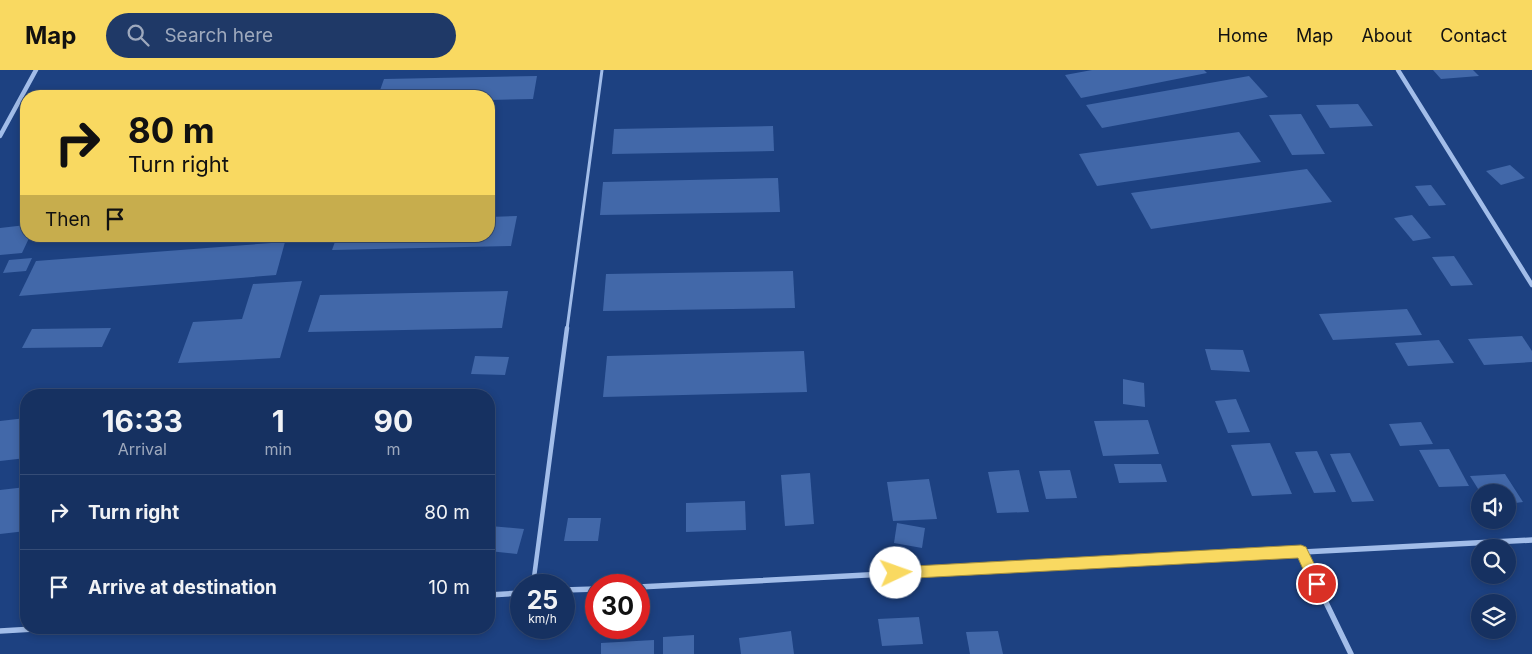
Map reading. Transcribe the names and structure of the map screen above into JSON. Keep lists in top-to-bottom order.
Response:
{
  "page": {
    "header": "Map",
    "search": "Search here",
    "nav": [
      "Home",
      "Map",
      "About",
      "Contact"
    ],
    "turn": ["80 m", "Turn right"],
    "then": "Then",
    "eta": [
      "16:33",
      "Arrival",
      "1",
      "min",
      "90",
      "m"
    ],
    "list": [
      {
        "name": "Turn right",
        "value": "80 m"
      },
      {
        "name": "Arrive at destination",
        "value": "10 m"
      }
    ],
    "speed": "25 km/h",
    "limit": "30"
  }
}
